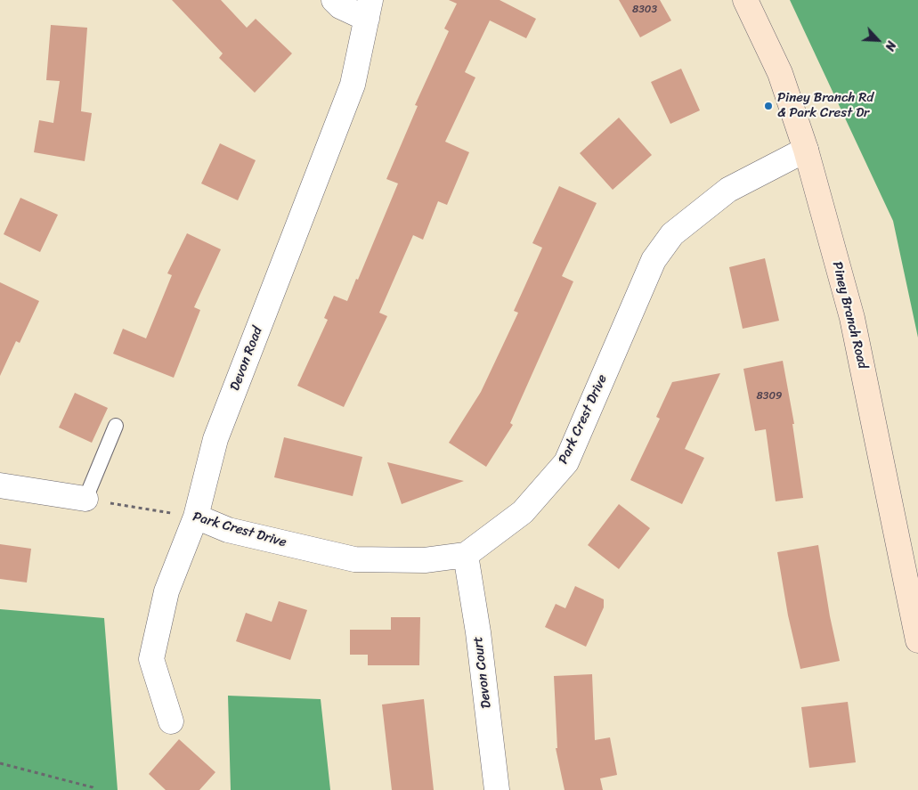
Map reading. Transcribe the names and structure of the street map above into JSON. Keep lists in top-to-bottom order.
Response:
{
  "streets": {
    "main road": ["Piney Branch Road"],
    "street": ["Devon Road", "Park Crest Drive", "Devon Court"]
  },
  "crossings": [
    ["Piney Branch Road", "Park Crest Drive"],
    ["Devon Road", "Park Crest Drive"],
    ["Park Crest Drive", "Devon Court"]
  ],
  "places": ["Piney Branch Rd & Park Crest Dr"],
  "house_numbers": ["8303", "8309"],
  "north": "bottom right"
}
